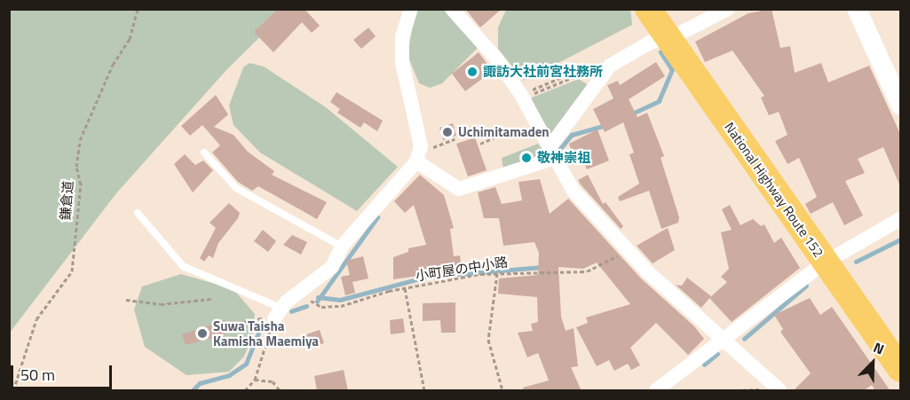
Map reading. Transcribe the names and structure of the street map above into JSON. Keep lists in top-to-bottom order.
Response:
{
  "streets": {
    "highway": ["National Highway Route 152"],
    "path": ["鎌倉道", "小町屋の中小路"]
  },
  "places": [
    "諏訪大社前宮社務所",
    "Uchimitamaden",
    "敬神崇祖",
    "Suwa Taisha Kamisha Maemiya"
  ],
  "scale_bar": "50 m",
  "north": "top right"
}
